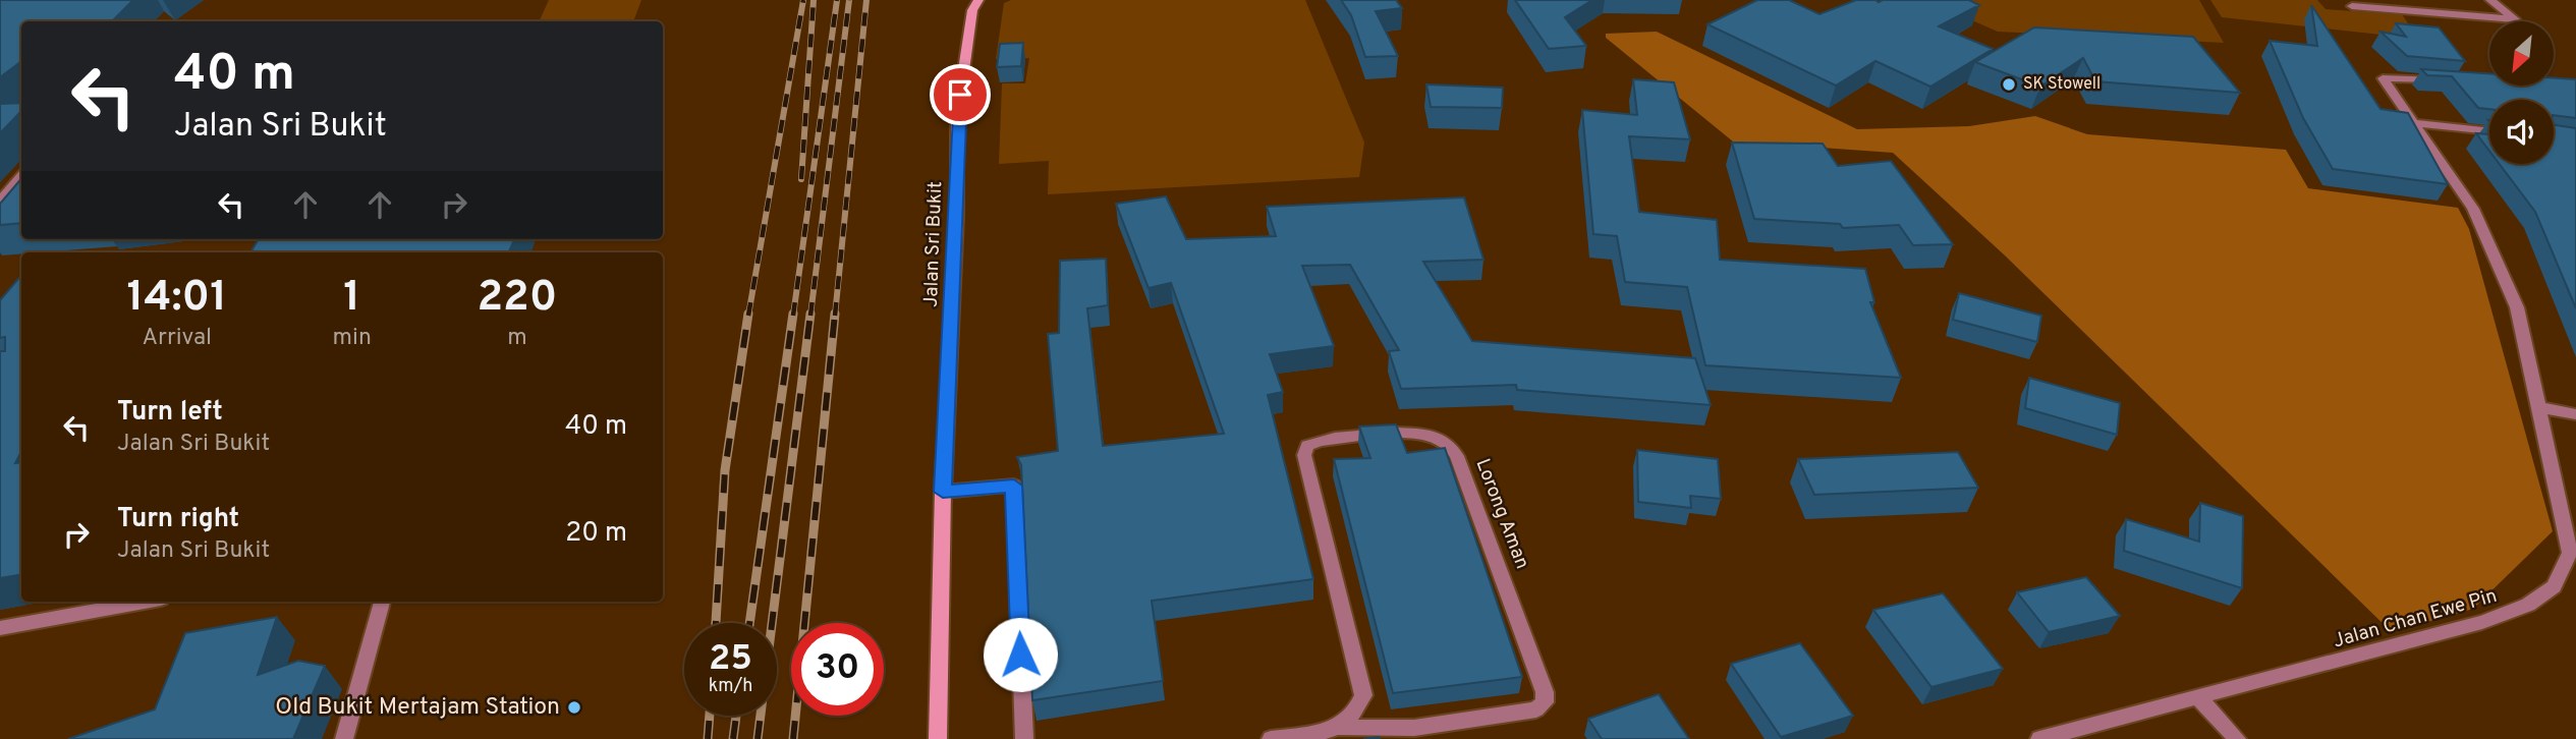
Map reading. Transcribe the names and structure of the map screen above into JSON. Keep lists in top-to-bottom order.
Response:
{
  "streets": {
    "street": ["Jalan Sri Bukit", "Lorong Aman", "Jalan Chan Ewe Pin"]
  },
  "places": ["SK Stowell", "Old Bukit Mertajam Station"],
  "north": "bottom left",
  "page": {
    "turn": ["40 m", "Jalan Sri Bukit"],
    "eta": [
      "14:01",
      "Arrival",
      "1",
      "min",
      "220",
      "m"
    ],
    "list": [
      {
        "name": "Turn left",
        "note": "Jalan Sri Bukit",
        "value": "40 m"
      },
      {
        "name": "Turn right",
        "note": "Jalan Sri Bukit",
        "value": "20 m"
      }
    ],
    "speed": "25 km/h",
    "limit": "30"
  }
}
